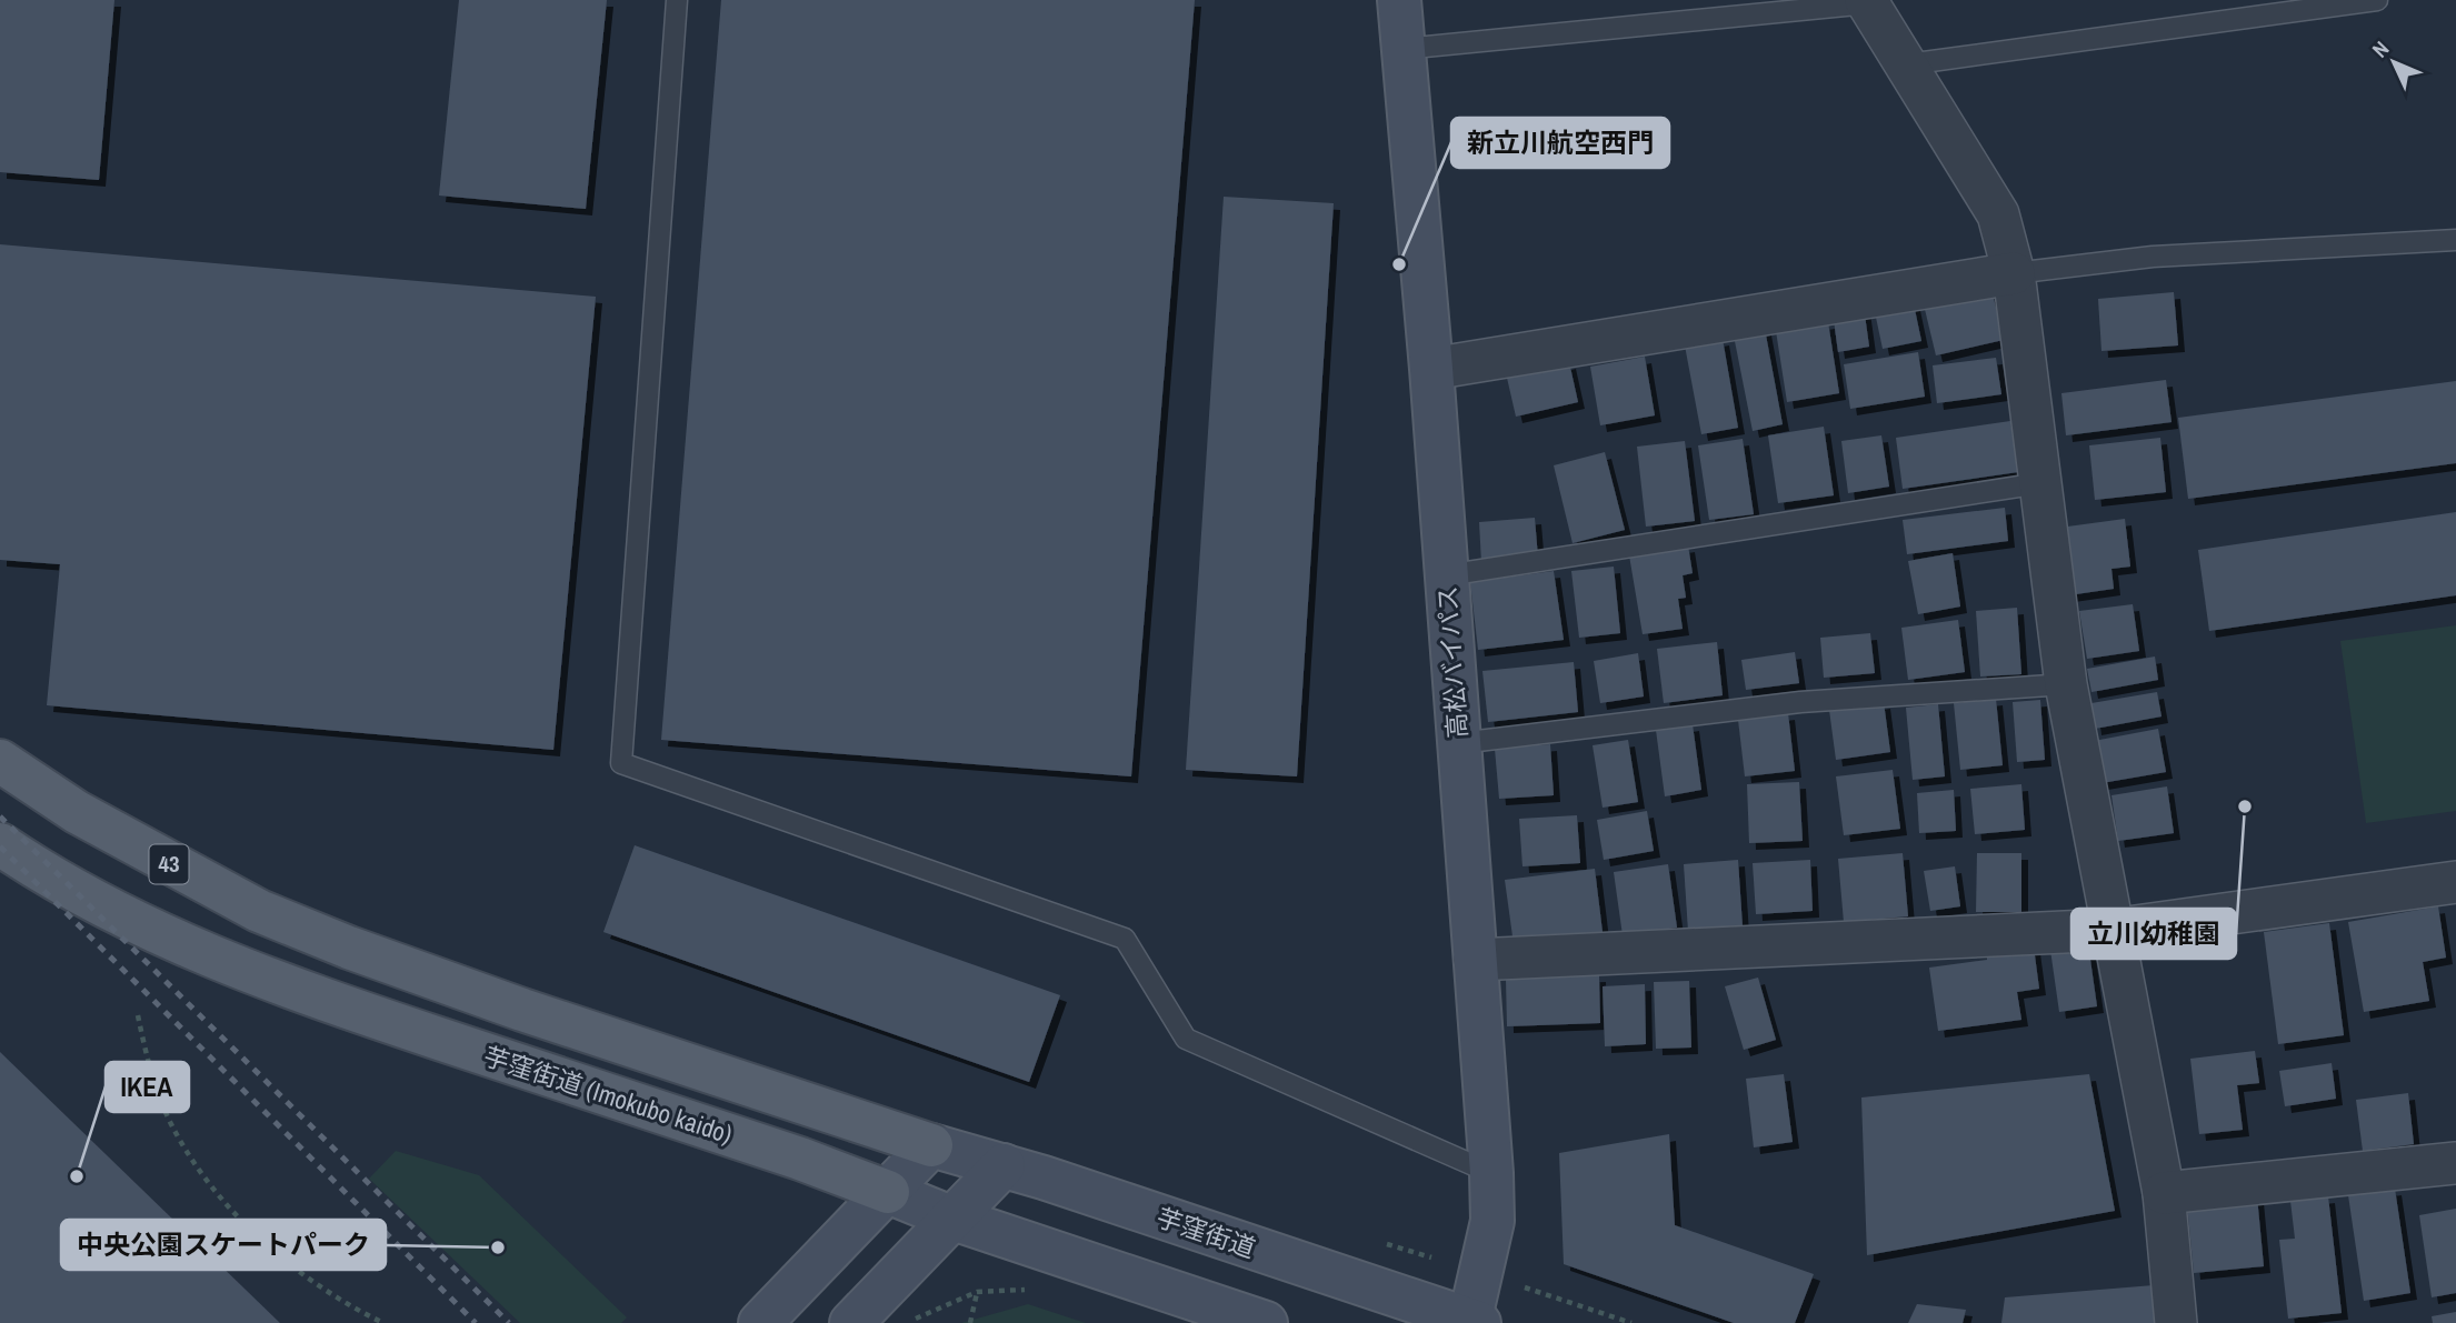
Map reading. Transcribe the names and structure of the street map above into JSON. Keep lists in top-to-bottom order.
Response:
{
  "streets": {
    "main road": ["43", "芋窪街道 (Imokubo kaido)"],
    "street": ["高松バイパス", "芋窪街道"]
  },
  "crossings": [
    ["高松バイパス", "芋窪街道"],
    ["43", "芋窪街道"]
  ],
  "places": [
    "新立川航空西門",
    "立川幼稚園",
    "IKEA",
    "中央公園スケートパーク"
  ],
  "north": "top left"
}
